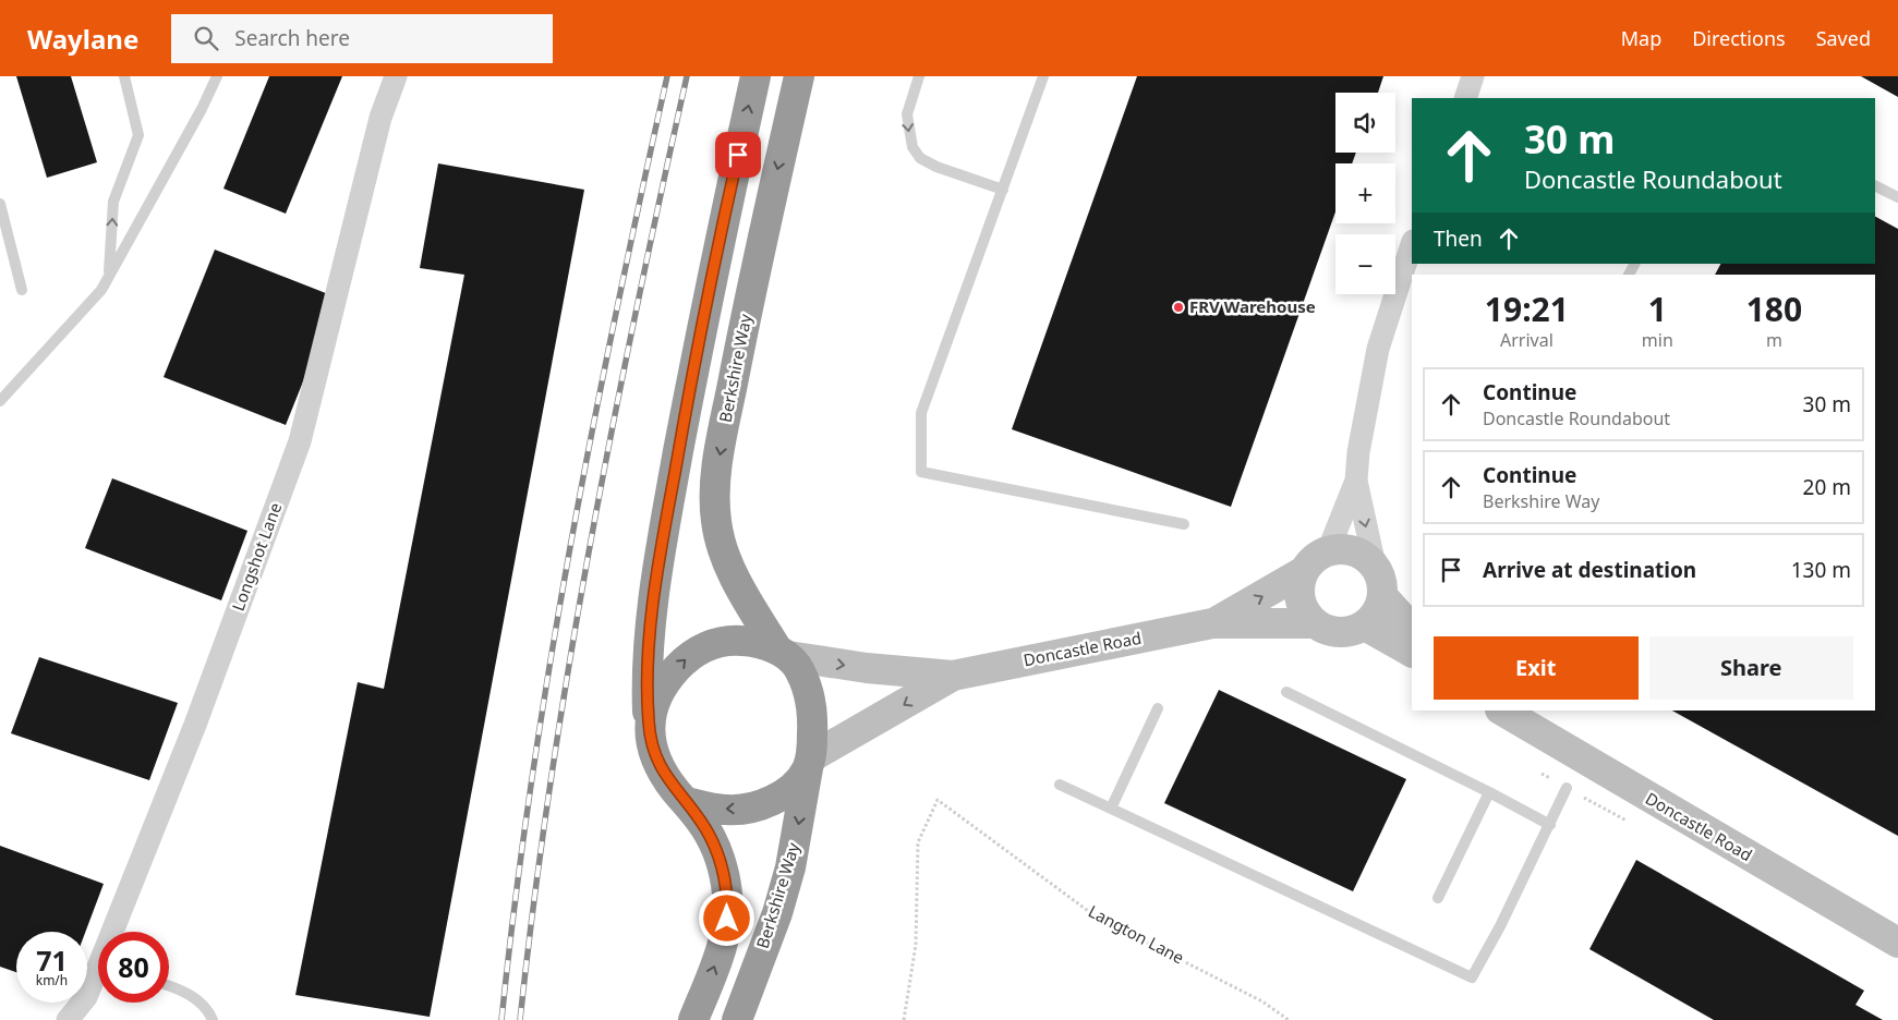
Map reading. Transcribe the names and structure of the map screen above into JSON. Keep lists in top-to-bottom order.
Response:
{
  "streets": {
    "highway": ["Berkshire Way"],
    "street": ["Longshot Lane", "Doncastle Road"],
    "path": ["Langton Lane"]
  },
  "crossings": [
    ["Berkshire Way", "Doncastle Road"]
  ],
  "places": ["FRV Warehouse"],
  "page": {
    "header": "Waylane",
    "search": "Search here",
    "nav": ["Map", "Directions", "Saved"],
    "map_buttons": ["+", "−"],
    "turn": ["30 m", "Doncastle Roundabout"],
    "then": "Then",
    "eta": [
      "19:21",
      "Arrival",
      "1",
      "min",
      "180",
      "m"
    ],
    "list": [
      {
        "name": "Continue",
        "note": "Doncastle Roundabout",
        "value": "30 m"
      },
      {
        "name": "Continue",
        "note": "Berkshire Way",
        "value": "20 m"
      },
      {
        "name": "Arrive at destination",
        "value": "130 m"
      }
    ],
    "buttons": ["Exit", "Share"],
    "speed": "71 km/h",
    "limit": "80"
  }
}
